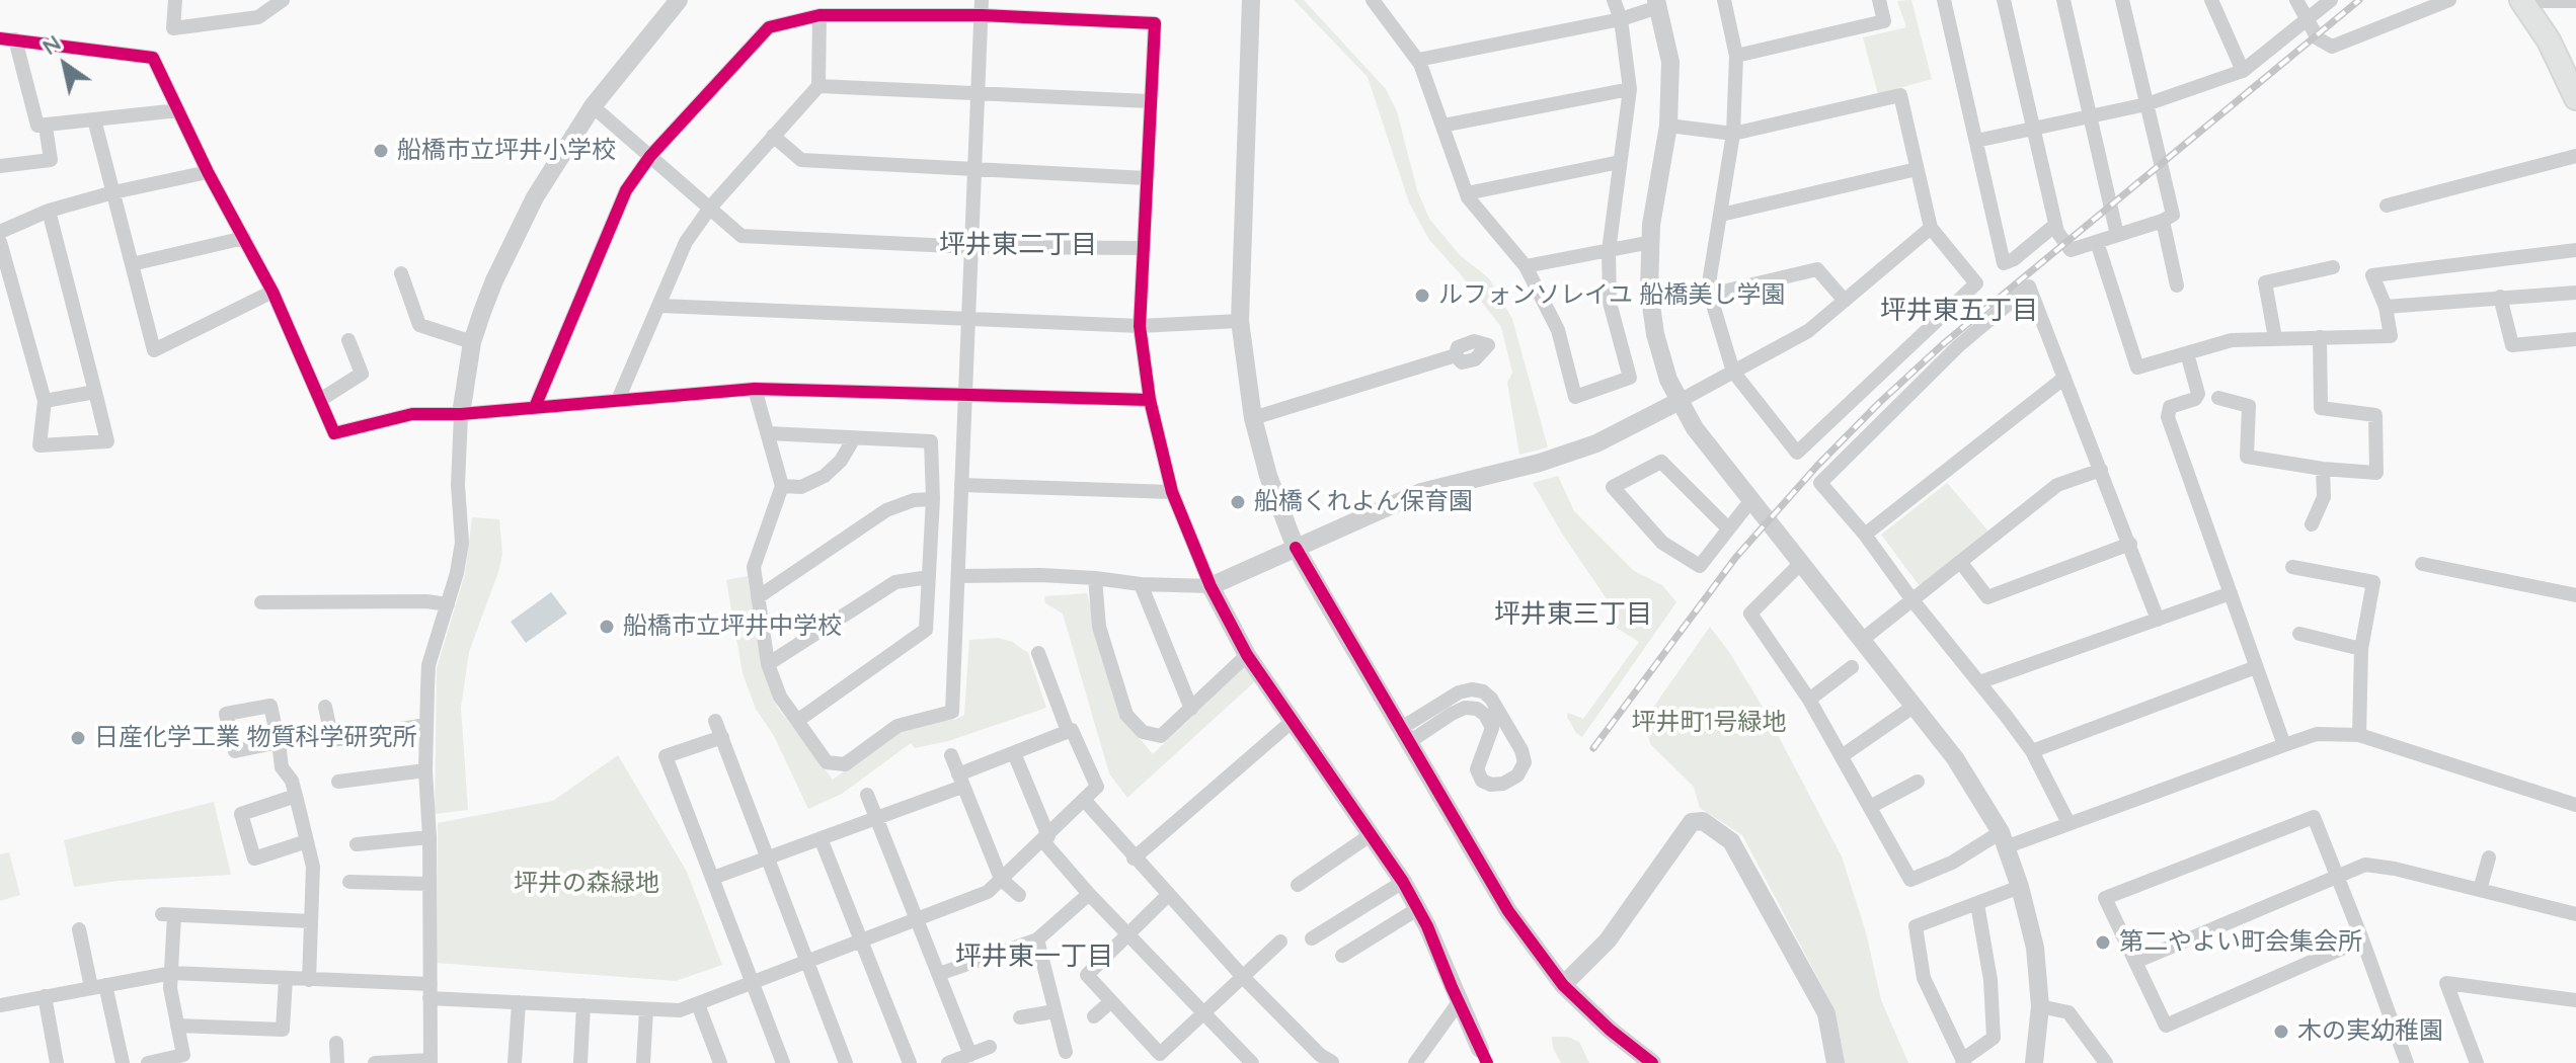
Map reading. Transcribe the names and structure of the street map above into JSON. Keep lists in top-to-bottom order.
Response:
{
  "districts": [
    "坪井東二丁目",
    "坪井東五丁目",
    "坪井東三丁目",
    "坪井東一丁目"
  ],
  "parks": ["坪井町1号緑地", "坪井の森緑地"],
  "places": [
    "船橋市立坪井小学校",
    "ルフォンソレイユ 船橋美し学園",
    "船橋くれよん保育園",
    "船橋市立坪井中学校",
    "日産化学工業 物質科学研究所",
    "第二やよい町会集会所",
    "木の実幼稚園"
  ],
  "north": "top left"
}
